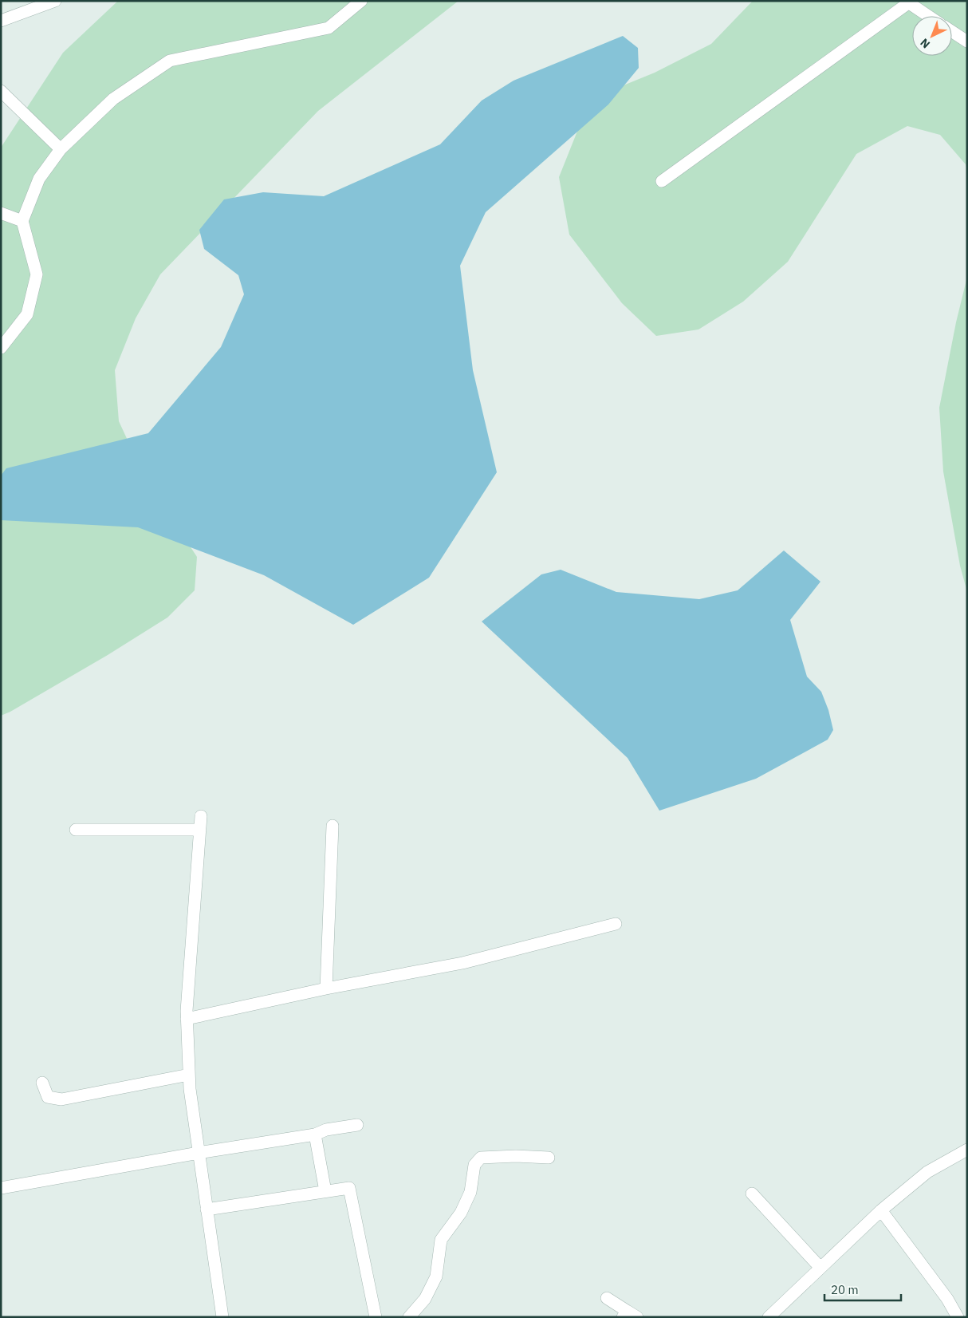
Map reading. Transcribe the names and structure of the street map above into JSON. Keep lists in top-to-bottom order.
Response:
{
  "scale_bar": "20 m",
  "north": "bottom left"
}
